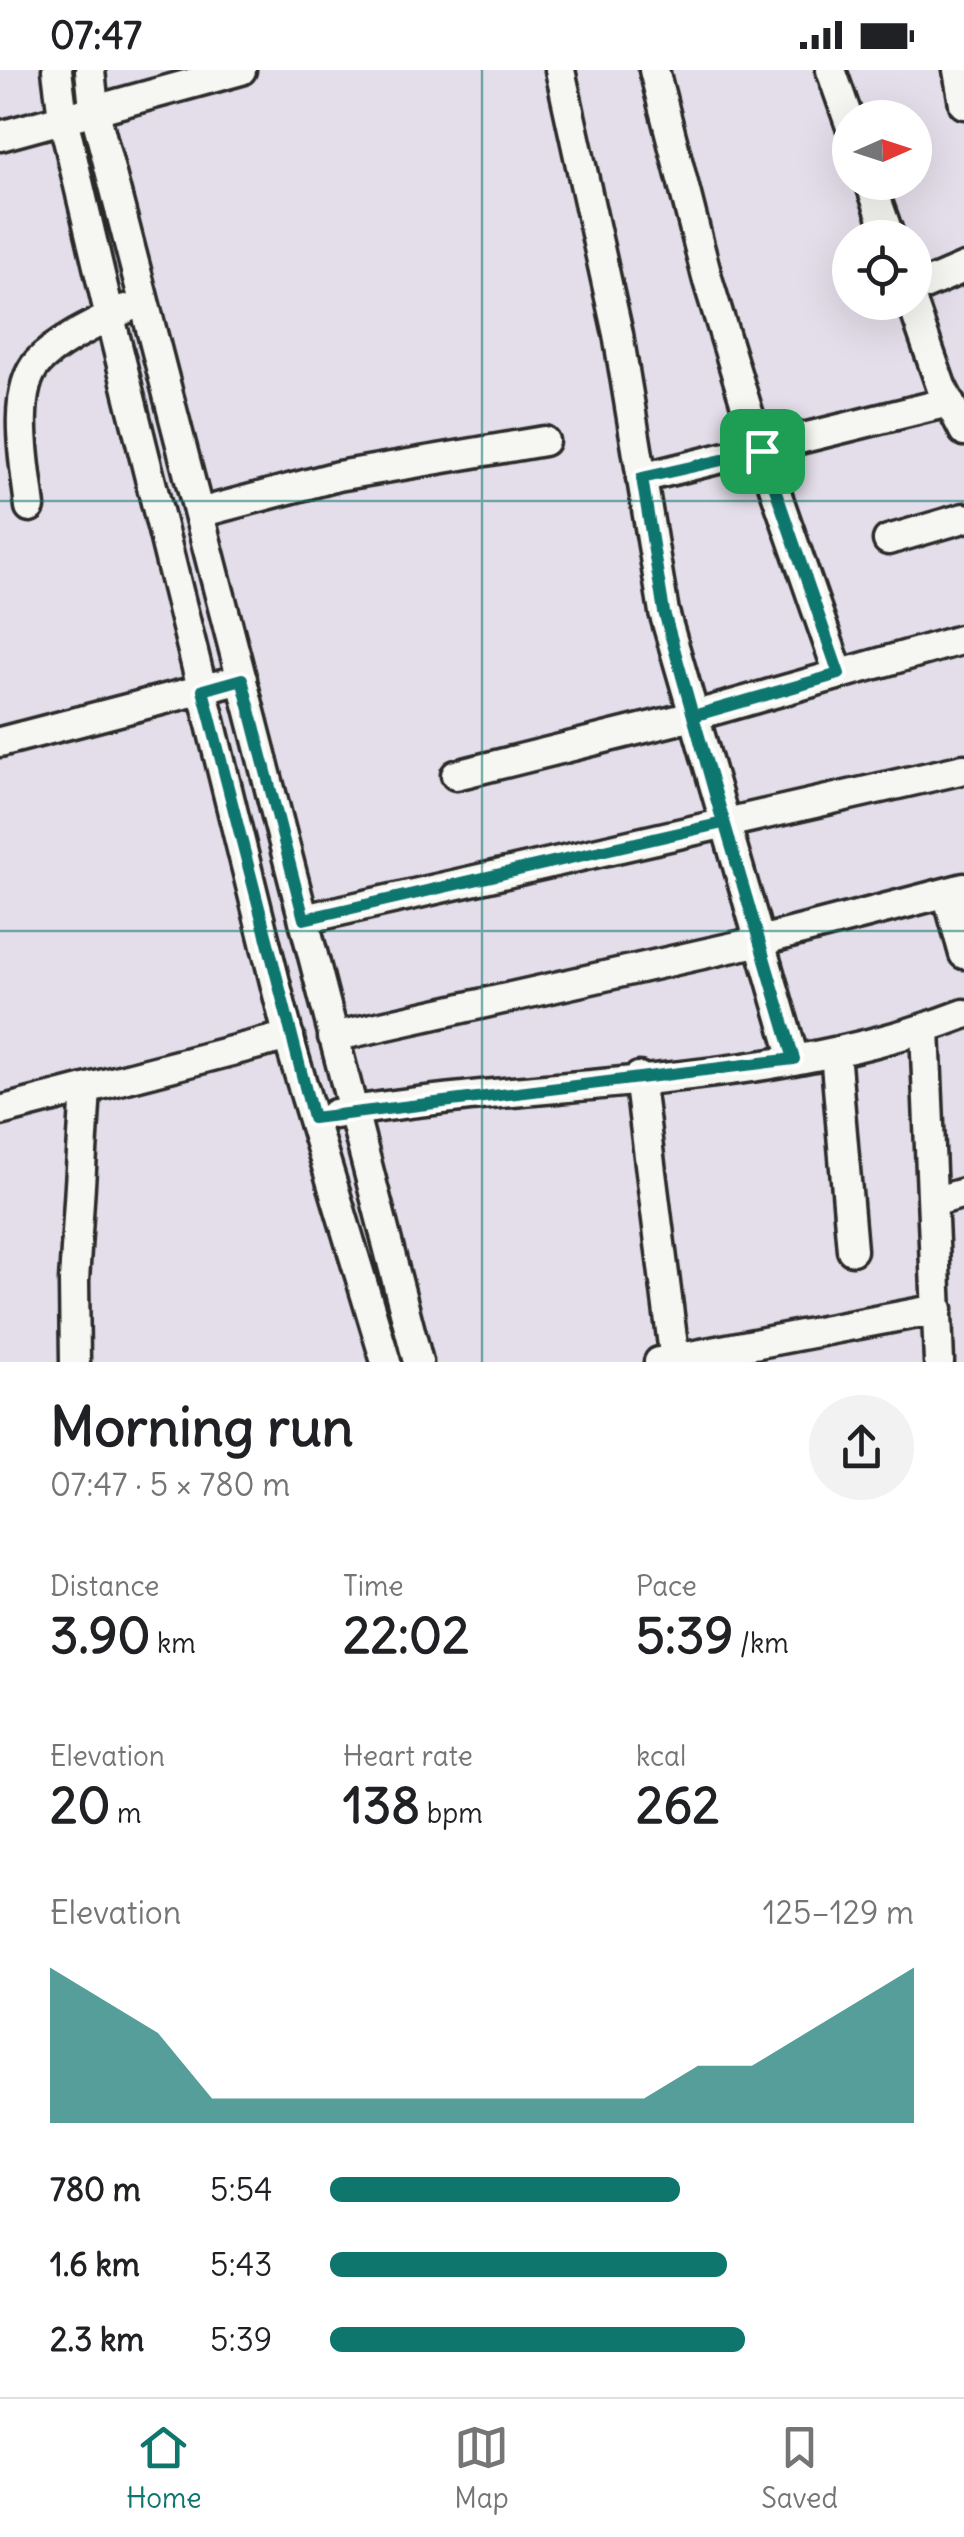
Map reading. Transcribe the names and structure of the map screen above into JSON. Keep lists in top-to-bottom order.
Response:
{
  "north": "right",
  "page": {
    "status": "07:47",
    "heading": ["Morning run", "07:47 · 5 × 780 m"],
    "stats": [
      ["Distance", "3.90 km"],
      ["Time", "22:02"],
      ["Pace", "5:39 /km"],
      ["Elevation", "20 m"],
      ["Heart rate", "138 bpm"],
      ["kcal", "262"]
    ],
    "chart": ["Elevation", "125–129 m"],
    "list": [
      {
        "name": "780 m",
        "note": "5:54"
      },
      {
        "name": "1.6 km",
        "note": "5:43"
      },
      {
        "name": "2.3 km",
        "note": "5:39"
      }
    ],
    "tabs": ["Home", "Map", "Saved"]
  }
}
